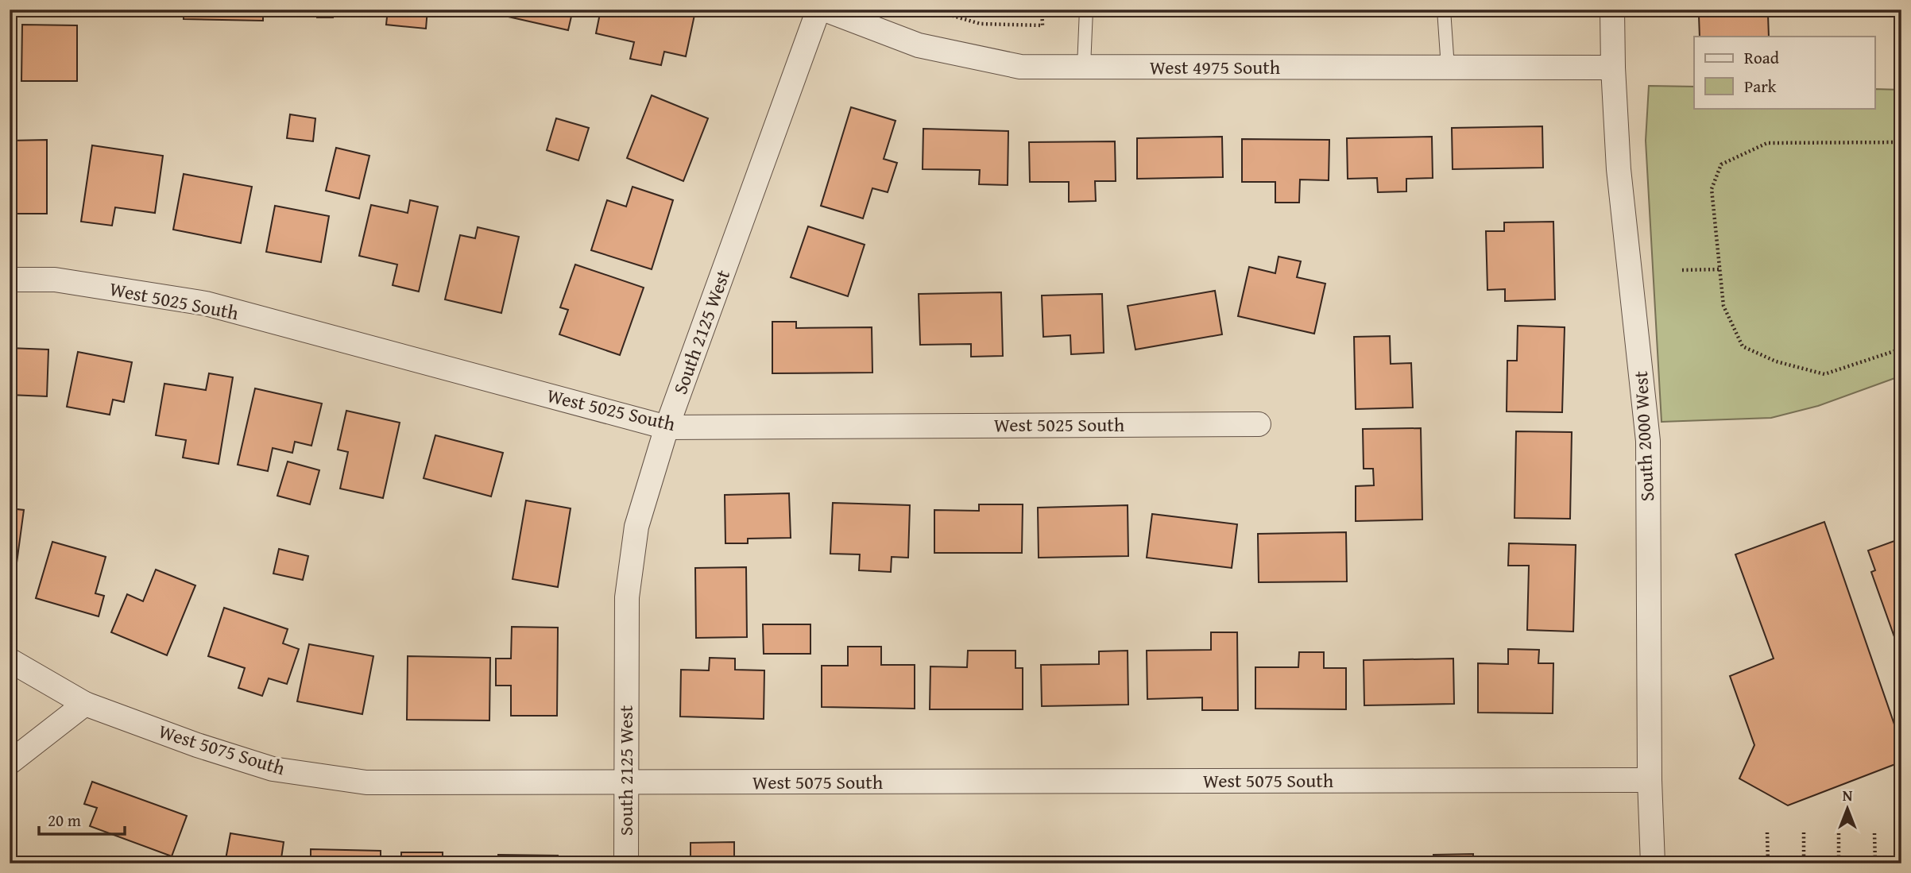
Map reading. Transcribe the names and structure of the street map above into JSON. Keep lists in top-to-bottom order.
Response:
{
  "streets": {
    "street": [
      "West 4975 South",
      "West 5025 South",
      "South 2125 West",
      "South 2000 West",
      "West 5075 South"
    ]
  },
  "crossings": [
    ["West 4975 South", "South 2000 West"],
    ["West 5025 South", "South 2125 West"],
    ["South 2125 West", "West 5075 South"],
    ["South 2000 West", "West 5075 South"]
  ],
  "legend": ["Road", "Park"],
  "scale_bar": "20 m",
  "north": "top"
}
